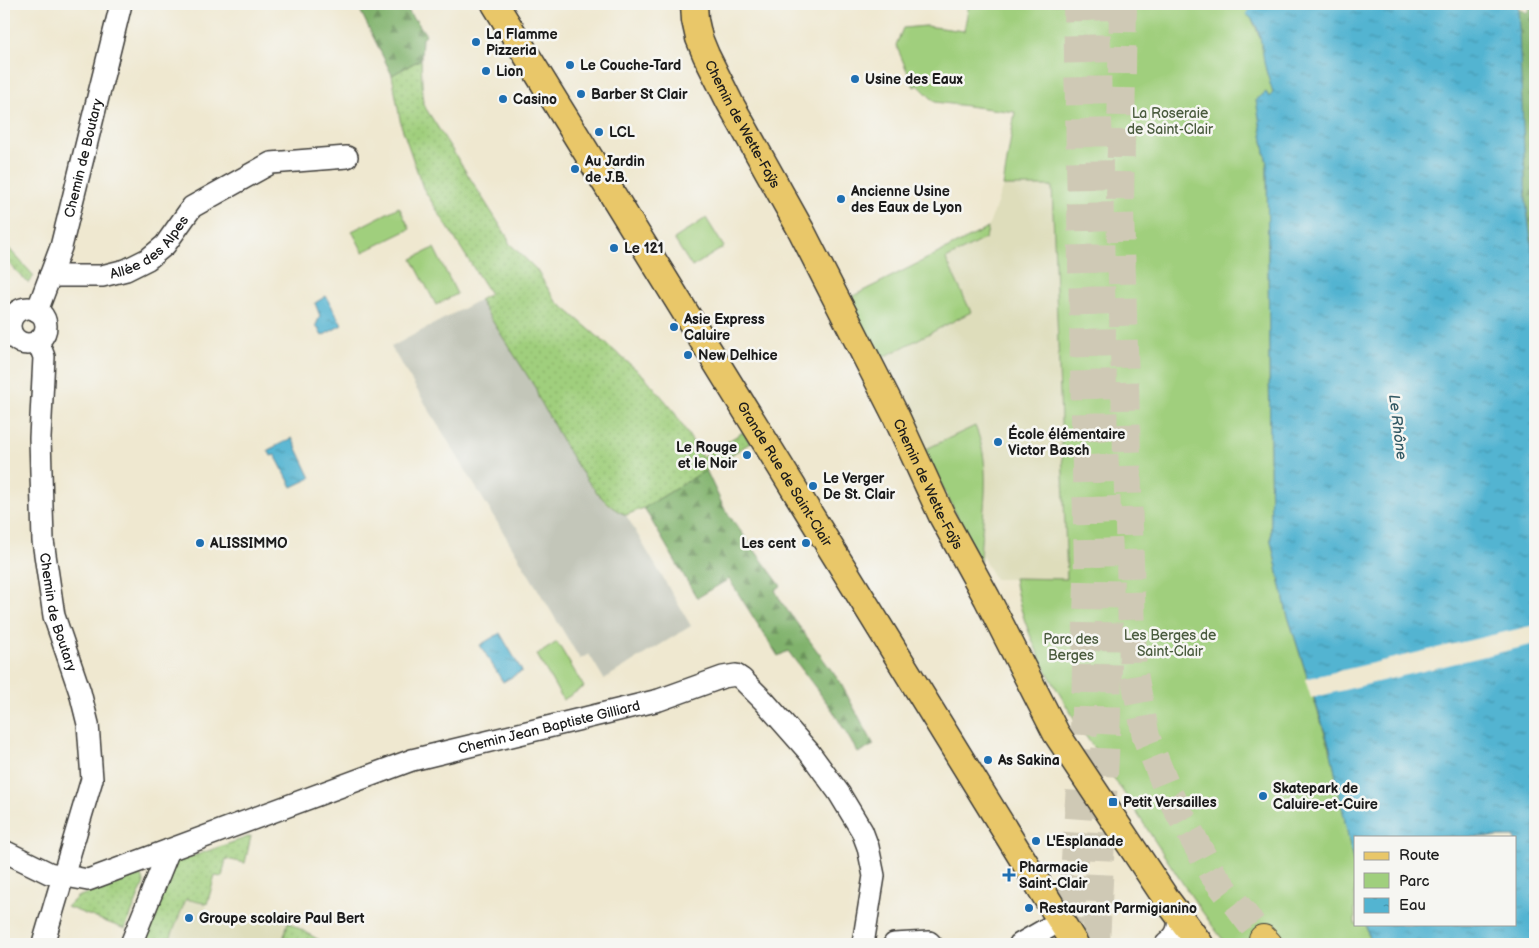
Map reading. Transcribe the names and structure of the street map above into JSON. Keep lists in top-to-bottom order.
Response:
{
  "streets": {
    "main road": ["Chemin de Wette-Faÿs", "Grande Rue de Saint-Clair"],
    "street": ["Chemin de Boutary", "Allée des Alpes", "Chemin Jean Baptiste Gilliard"]
  },
  "crossings": [
    ["Chemin de Boutary", "Allée des Alpes"],
    ["Chemin de Boutary", "Chemin Jean Baptiste Gilliard"]
  ],
  "water": ["Le Rhône"],
  "parks": ["La Roseraie de Saint-Clair", "Les Berges de Saint-Clair", "Parc des Berges"],
  "places": {
    "other": [
      "La Flamme Pizzeria",
      "Le Couche-Tard",
      "Lion",
      "Usine des Eaux",
      "Barber St Clair",
      "Casino",
      "LCL",
      "Au Jardin de J.B.",
      "Ancienne Usine des Eaux de Lyon",
      "Le 121",
      "Asie Express Caluire",
      "New Delhice",
      "École élémentaire Victor Basch",
      "Le Rouge et le Noir",
      "Le Verger De St. Clair",
      "ALISSIMMO",
      "Les cent",
      "As Sakina",
      "Skatepark de Caluire-et-Cuire",
      "L'Esplanade",
      "Restaurant Parmigianino",
      "Groupe scolaire Paul Bert"
    ],
    "transit": ["Petit Versailles"],
    "health": ["Pharmacie Saint-Clair"]
  },
  "legend": ["Route", "Parc", "Eau"]
}
